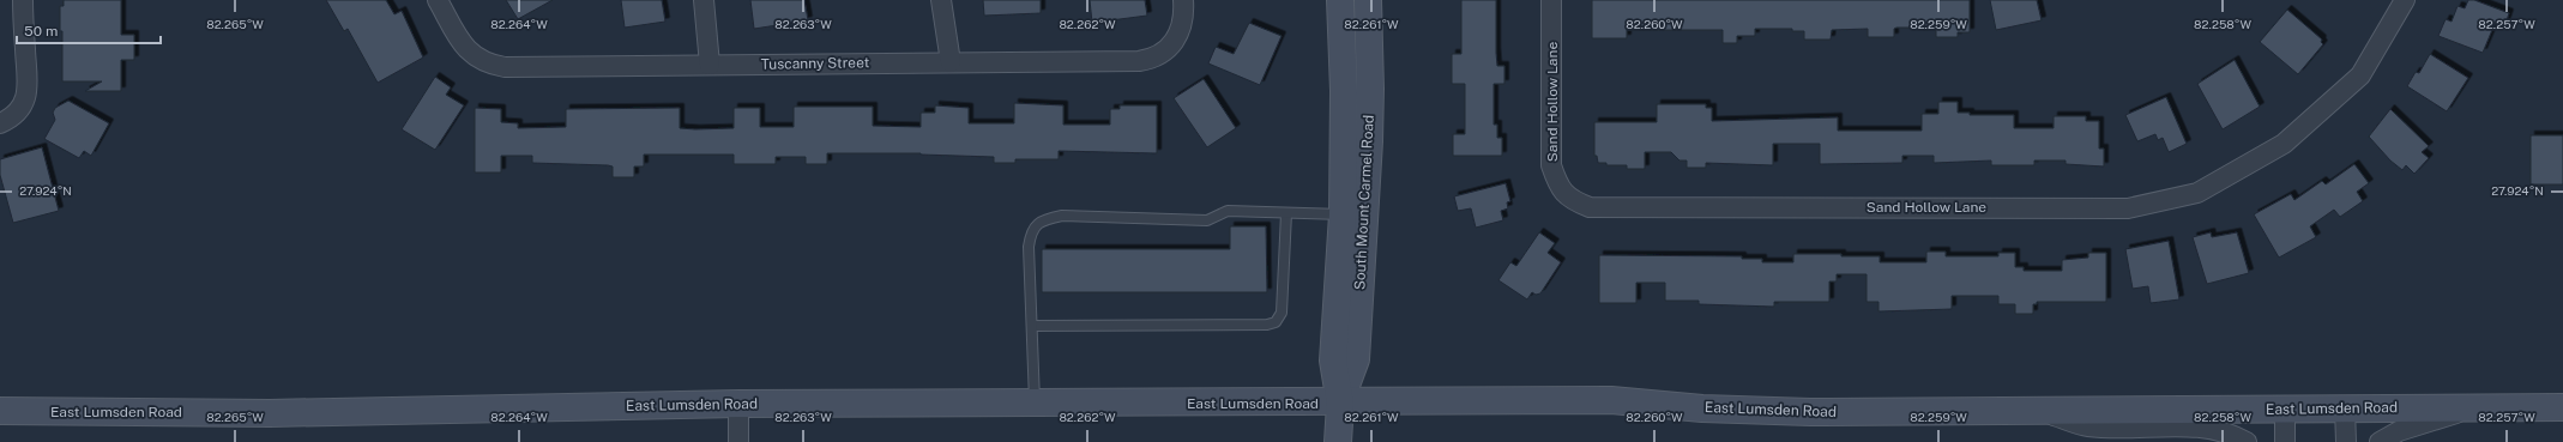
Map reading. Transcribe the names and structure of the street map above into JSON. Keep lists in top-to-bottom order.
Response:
{
  "streets": {
    "street": [
      "Tuscanny Street",
      "Sand Hollow Lane",
      "South Mount Carmel Road",
      "East Lumsden Road"
    ]
  },
  "crossings": [
    ["South Mount Carmel Road", "East Lumsden Road"]
  ],
  "scale_bar": "50 m",
  "coordinates": [
    "82.265°W",
    "82.264°W",
    "82.263°W",
    "82.262°W",
    "82.261°W",
    "82.260°W",
    "82.259°W",
    "82.258°W",
    "82.257°W",
    "27.924°N"
  ]
}
